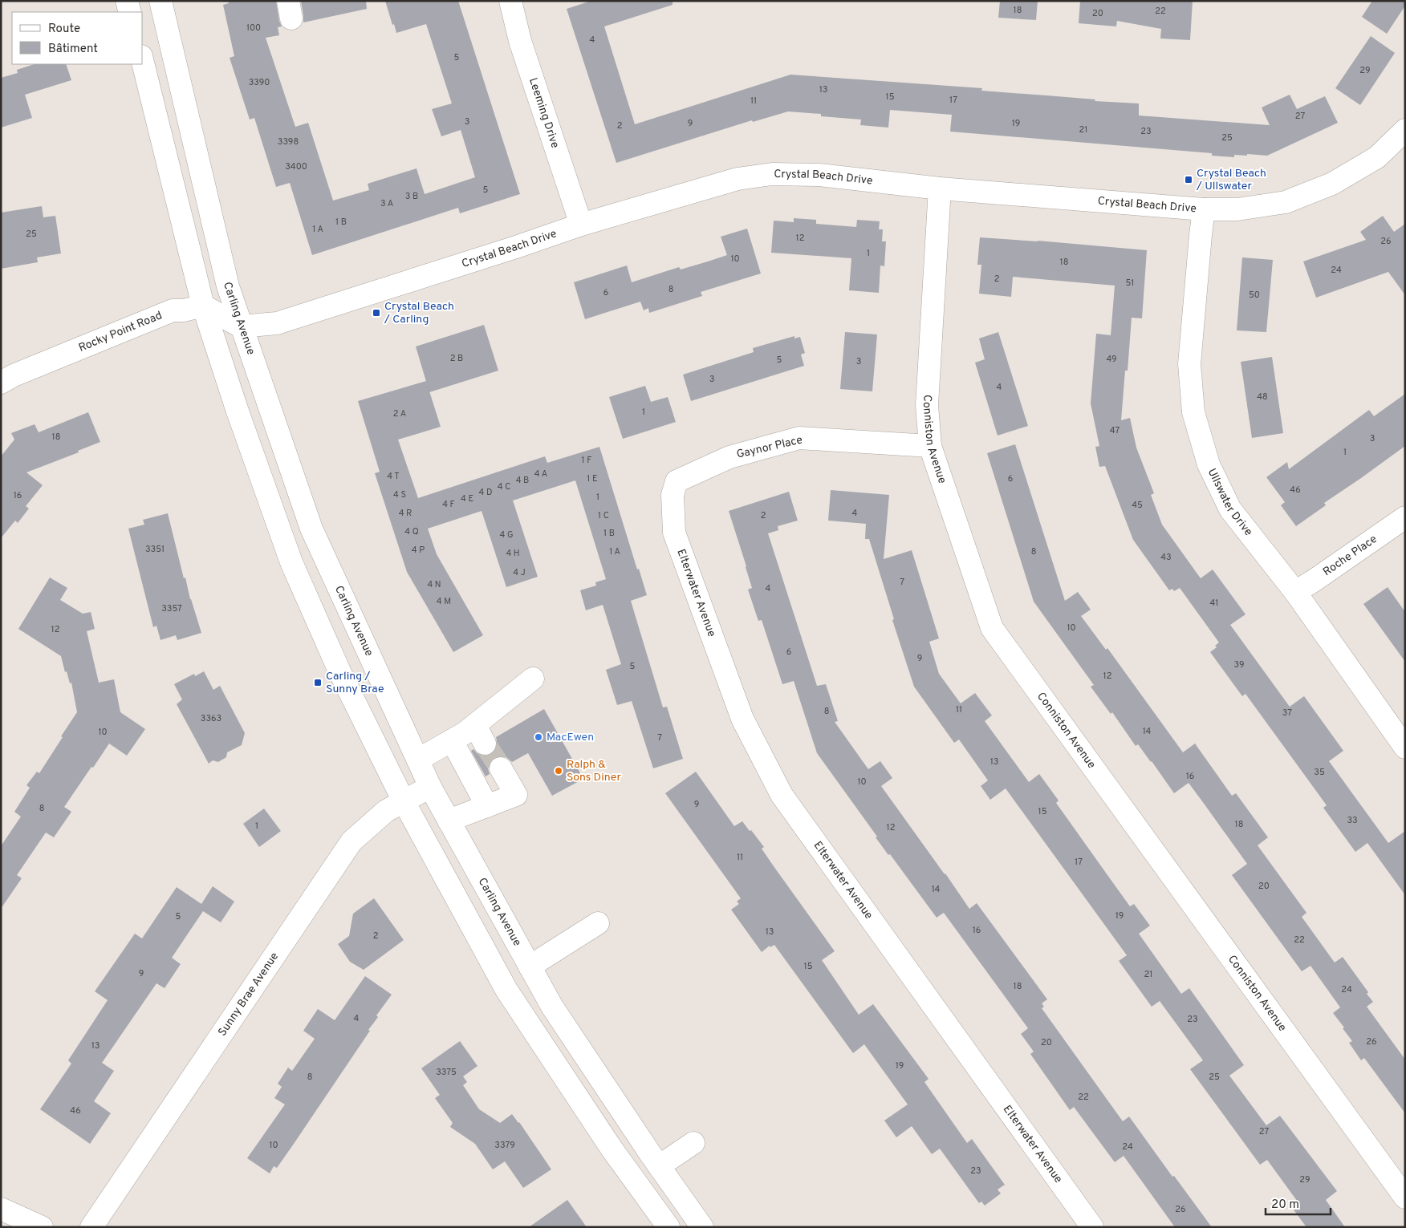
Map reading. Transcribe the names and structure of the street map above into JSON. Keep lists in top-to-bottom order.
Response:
{
  "streets": {
    "street": [
      "Leeming Drive",
      "Crystal Beach Drive",
      "Carling Avenue",
      "Rocky Point Road",
      "Conniston Avenue",
      "Gaynor Place",
      "Ullswater Drive",
      "Roche Place",
      "Elterwater Avenue",
      "Sunny Brae Avenue"
    ]
  },
  "crossings": [
    ["Leeming Drive", "Crystal Beach Drive"],
    ["Crystal Beach Drive", "Carling Avenue"],
    ["Crystal Beach Drive", "Conniston Avenue"],
    ["Crystal Beach Drive", "Ullswater Drive"],
    ["Carling Avenue", "Sunny Brae Avenue"],
    ["Conniston Avenue", "Gaynor Place"],
    ["Gaynor Place", "Elterwater Avenue"],
    ["Ullswater Drive", "Roche Place"]
  ],
  "places": {
    "transit": ["Crystal Beach / Ullswater", "Crystal Beach / Carling", "Carling / Sunny Brae"],
    "other": ["MacEwen", "Ralph & Sons Diner"]
  },
  "house_numbers": [
    "18",
    "22",
    "20",
    "100",
    "4",
    "5",
    "29",
    "3390",
    "13",
    "15",
    "17",
    "11",
    "27",
    "3",
    "9",
    "19",
    "2",
    "21",
    "23",
    "25",
    "3398",
    "3400",
    "5",
    "3 B",
    "3 A",
    "1 B",
    "1 A",
    "25",
    "12",
    "26",
    "1",
    "10",
    "18",
    "24",
    "2",
    "51",
    "8",
    "6",
    "50",
    "2 B",
    "49",
    "5",
    "3",
    "3",
    "4",
    "48",
    "1",
    "2 A",
    "47",
    "18",
    "3",
    "1",
    "1 F",
    "4 A",
    "4 T",
    "1 E",
    "6",
    "4 B",
    "4 C",
    "46",
    "4 D",
    "4 S",
    "16",
    "1",
    "4 E",
    "4 F",
    "45",
    "4 R",
    "4",
    "1 C",
    "2",
    "4 Q",
    "1 B",
    "4 G",
    "3351",
    "4 P",
    "1 A",
    "8",
    "4 H",
    "43",
    "4 J",
    "7",
    "4 N",
    "4",
    "4 M",
    "41",
    "3357",
    "10",
    "12",
    "6",
    "9",
    "39",
    "5",
    "12",
    "11",
    "8",
    "37",
    "3363",
    "14",
    "10",
    "7",
    "13",
    "35",
    "16",
    "10",
    "9",
    "8",
    "15",
    "33",
    "18",
    "1",
    "12",
    "11",
    "17",
    "20",
    "14",
    "19",
    "5",
    "16",
    "13",
    "2",
    "22",
    "15",
    "9",
    "21",
    "18",
    "24",
    "4",
    "23",
    "26",
    "20",
    "13",
    "19",
    "3375",
    "8",
    "25",
    "22",
    "46",
    "27",
    "10",
    "3379",
    "24",
    "23",
    "29",
    "26"
  ],
  "legend": ["Route", "Bâtiment"],
  "scale_bar": "20 m"
}
